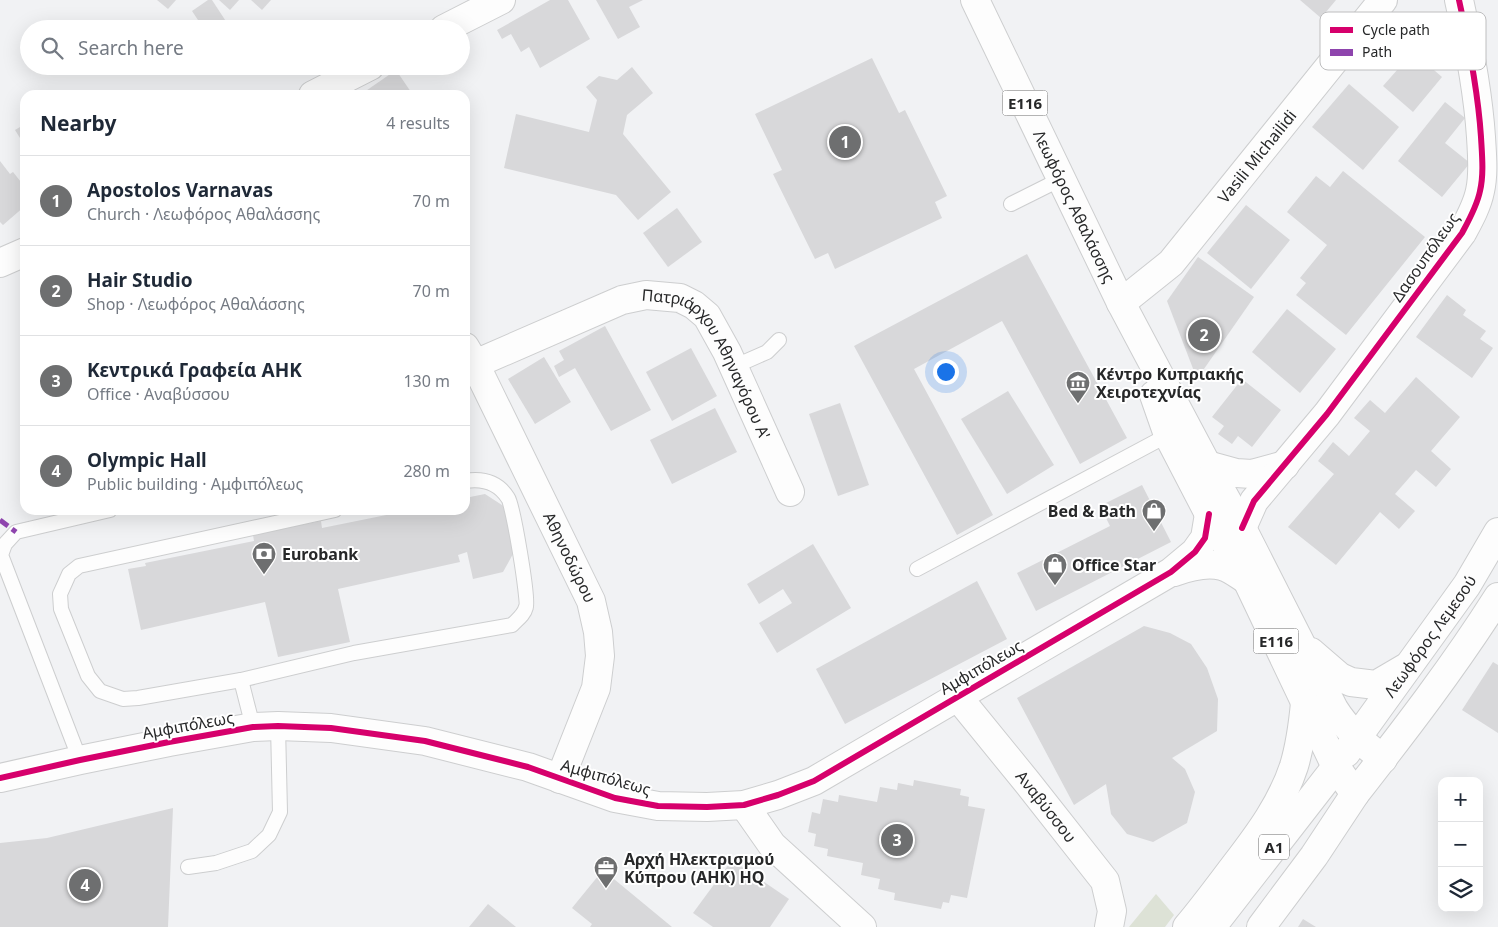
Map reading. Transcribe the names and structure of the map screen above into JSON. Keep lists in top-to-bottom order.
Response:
{
  "streets": {
    "main road": [
      "E116",
      "Vasili Michailidi",
      "Λεωφόρος Αθαλάσσης",
      "Δασουπόλεως",
      "Πατριάρχου Αθηναγόρου Α'",
      "Αθηνοδώρου",
      "Λεωφόρος Λεμεσού",
      "Αμφιπόλεως",
      "Αναβύσσου",
      "A1"
    ]
  },
  "crossings": [
    ["Vasili Michailidi", "Λεωφόρος Αθαλάσσης"],
    ["Λεωφόρος Αθαλάσσης", "Δασουπόλεως"],
    ["Λεωφόρος Αθαλάσσης", "Λεωφόρος Λεμεσού"],
    ["Λεωφόρος Αθαλάσσης", "Αμφιπόλεως"],
    ["Λεωφόρος Αθαλάσσης", "A1"],
    ["Πατριάρχου Αθηναγόρου Α'", "Αθηνοδώρου"],
    ["Αθηνοδώρου", "Αμφιπόλεως"],
    ["Λεωφόρος Λεμεσού", "A1"],
    ["Αμφιπόλεως", "Αναβύσσου"]
  ],
  "places": {
    "museum": ["Κέντρο Κυπριακής Χειροτεχνίας"],
    "shop": ["Bed & Bath", "Office Star"],
    "bank": ["Eurobank"],
    "office": ["Αρχή Ηλεκτρισμού Κύπρου (ΑΗΚ) HQ"]
  },
  "legend": ["Cycle path", "Path"],
  "page": {
    "search": "Search here",
    "heading": ["Nearby", "4 results"],
    "pins": [
      "1",
      "2",
      "3",
      "4"
    ],
    "list": [
      {
        "mark": "1",
        "name": "Apostolos Varnavas",
        "note": "Church · Λεωφόρος Αθαλάσσης",
        "value": "70 m"
      },
      {
        "mark": "2",
        "name": "Hair Studio",
        "note": "Shop · Λεωφόρος Αθαλάσσης",
        "value": "70 m"
      },
      {
        "mark": "3",
        "name": "Κεντρικά Γραφεία ΑΗΚ",
        "note": "Office · Αναβύσσου",
        "value": "130 m"
      },
      {
        "mark": "4",
        "name": "Olympic Hall",
        "note": "Public building · Αμφιπόλεως",
        "value": "280 m"
      }
    ],
    "map_buttons": ["+", "−"]
  }
}
